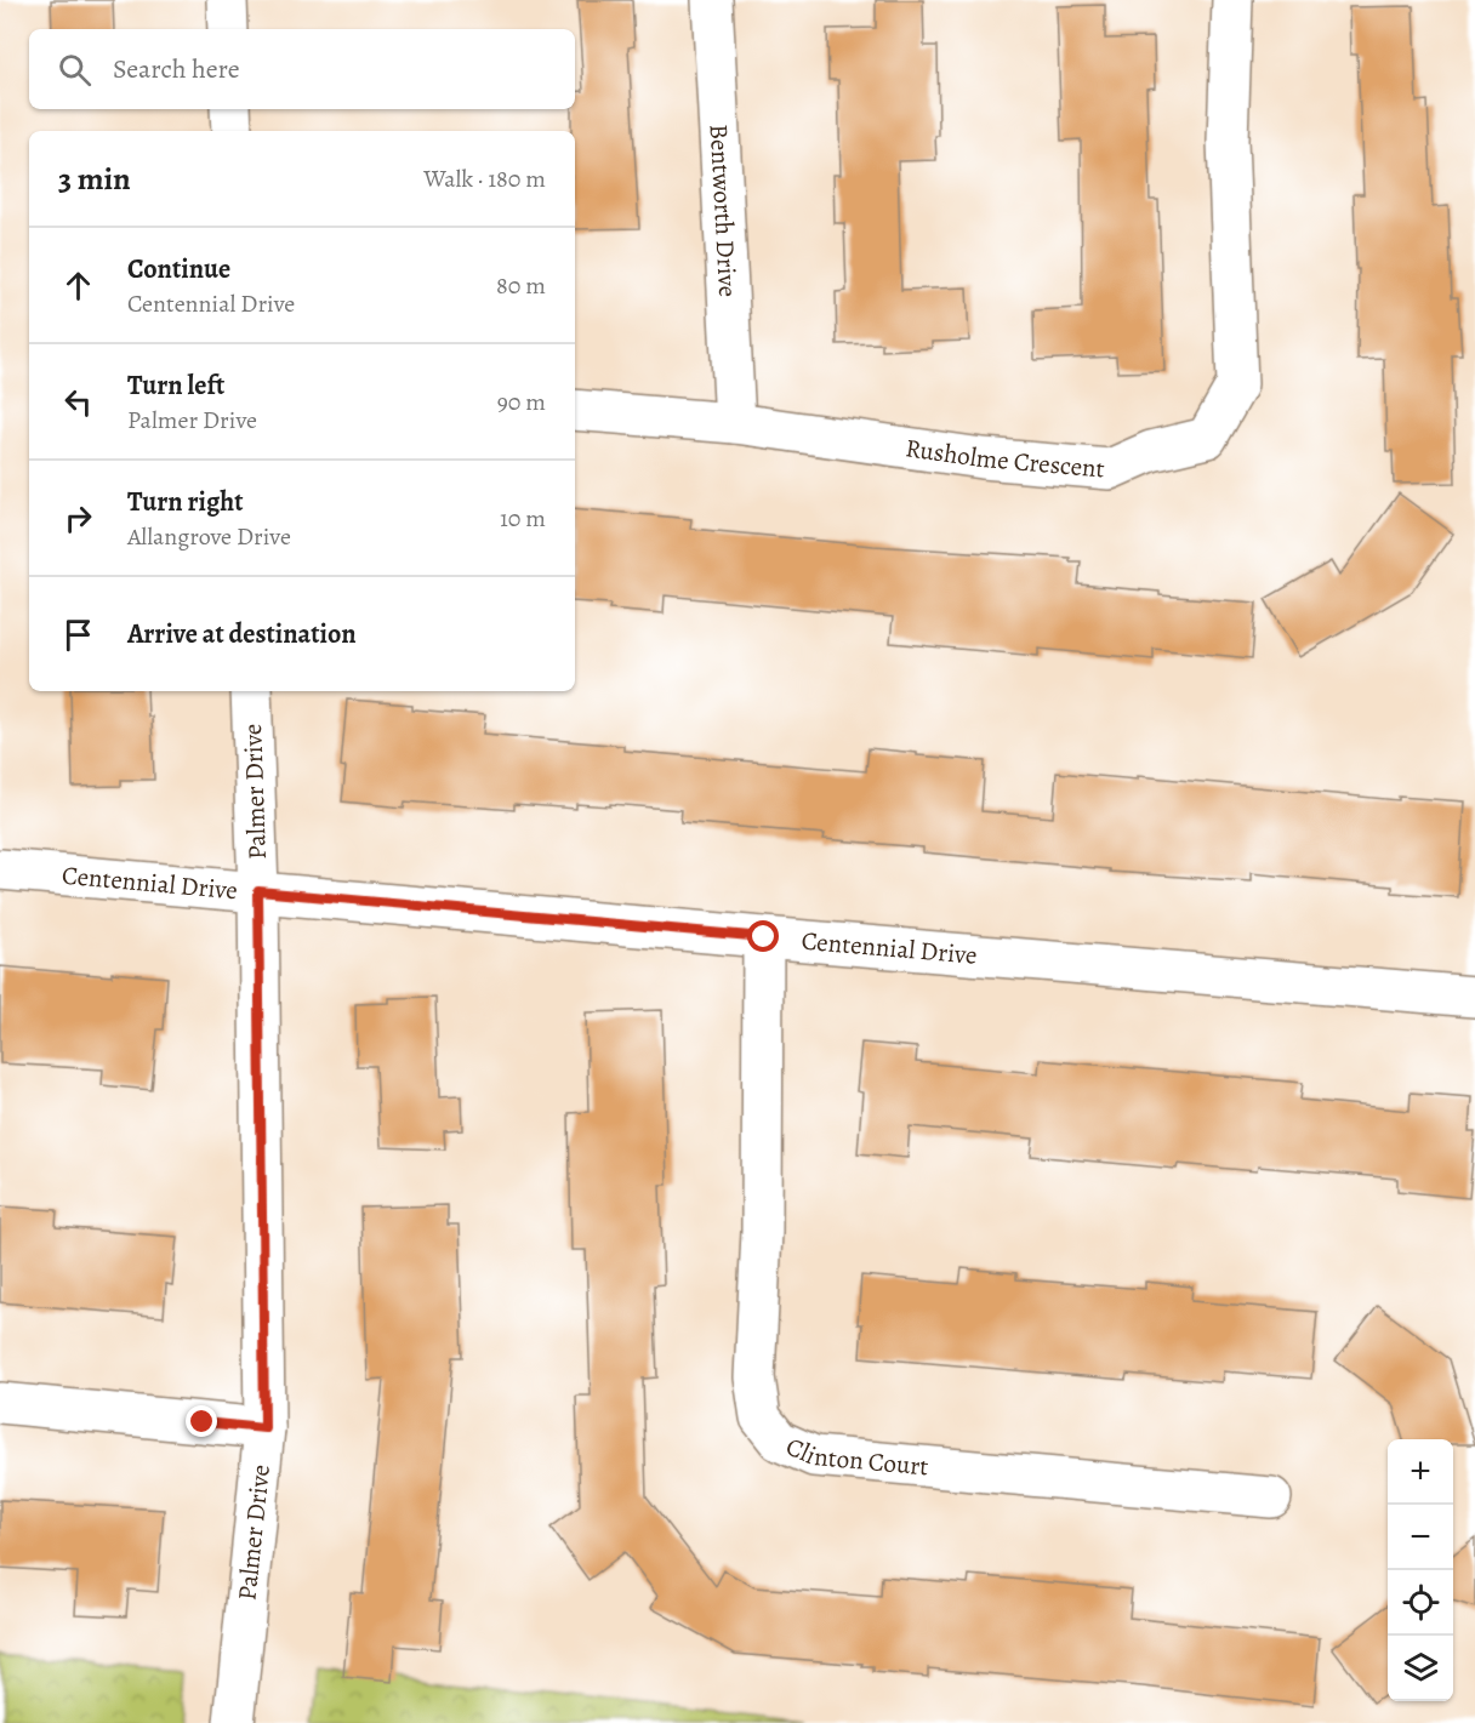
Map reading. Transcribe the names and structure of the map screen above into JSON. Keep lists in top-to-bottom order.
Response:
{
  "streets": {
    "street": [
      "Bentworth Drive",
      "Rusholme Crescent",
      "Palmer Drive",
      "Centennial Drive",
      "Clinton Court"
    ]
  },
  "crossings": [
    ["Bentworth Drive", "Rusholme Crescent"],
    ["Palmer Drive", "Centennial Drive"],
    ["Centennial Drive", "Clinton Court"]
  ],
  "page": {
    "search": "Search here",
    "heading": ["3 min", "Walk · 180 m"],
    "list": [
      ["Continue", "Centennial Drive", "80 m"],
      ["Turn left", "Palmer Drive", "90 m"],
      ["Turn right", "Allangrove Drive", "10 m"],
      "Arrive at destination"
    ],
    "map_buttons": ["+", "−"]
  }
}
